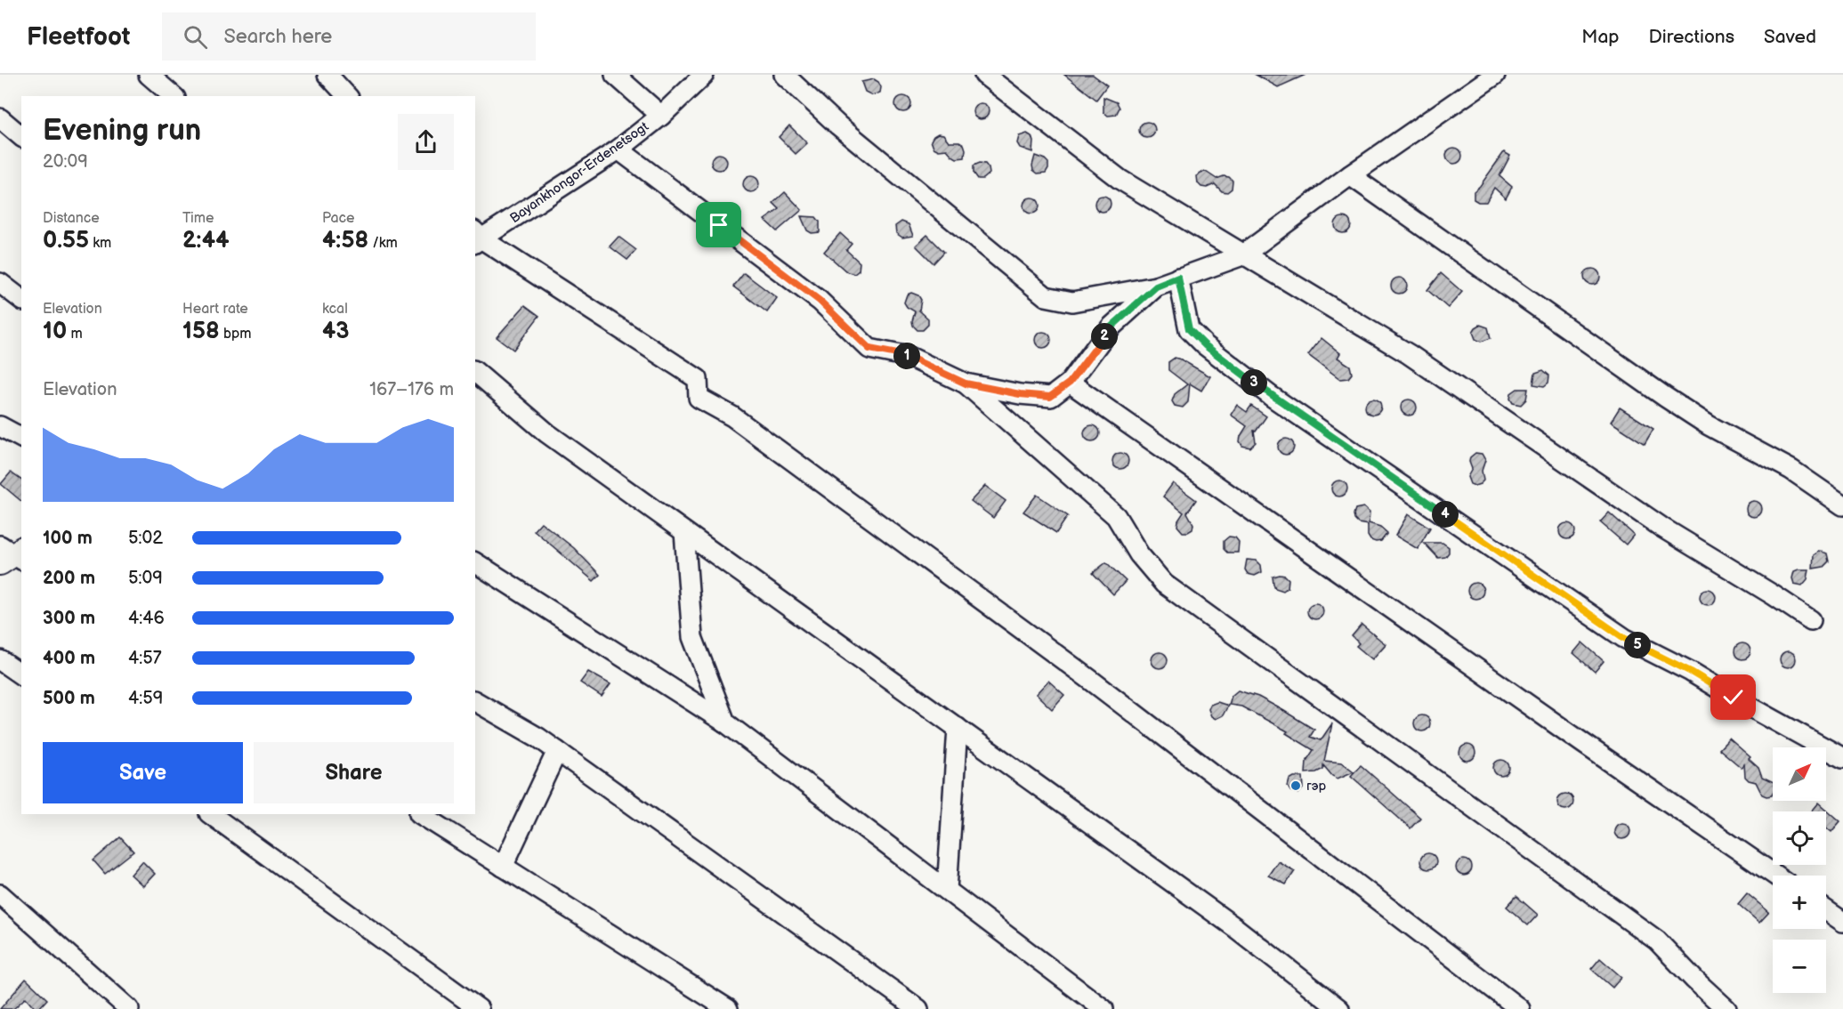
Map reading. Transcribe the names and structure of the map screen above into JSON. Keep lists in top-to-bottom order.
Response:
{
  "streets": {
    "street": ["Bayankhongor-Erdenetsogt"]
  },
  "places": ["гэр"],
  "north": "top right",
  "page": {
    "header": "Fleetfoot",
    "search": "Search here",
    "nav": ["Map", "Directions", "Saved"],
    "heading": ["Evening run", "20:09"],
    "stats": [
      ["Distance", "0.55 km"],
      ["Time", "2:44"],
      ["Pace", "4:58 /km"],
      ["Elevation", "10 m"],
      ["Heart rate", "158 bpm"],
      ["kcal", "43"]
    ],
    "pins": [
      "2",
      "1",
      "3",
      "4",
      "5"
    ],
    "chart": ["Elevation", "167–176 m"],
    "list": [
      {
        "name": "100 m",
        "note": "5:02"
      },
      {
        "name": "200 m",
        "note": "5:09"
      },
      {
        "name": "300 m",
        "note": "4:46"
      },
      {
        "name": "400 m",
        "note": "4:57"
      },
      {
        "name": "500 m",
        "note": "4:59"
      }
    ],
    "buttons": ["Save", "Share"],
    "map_buttons": ["+", "−"]
  }
}
